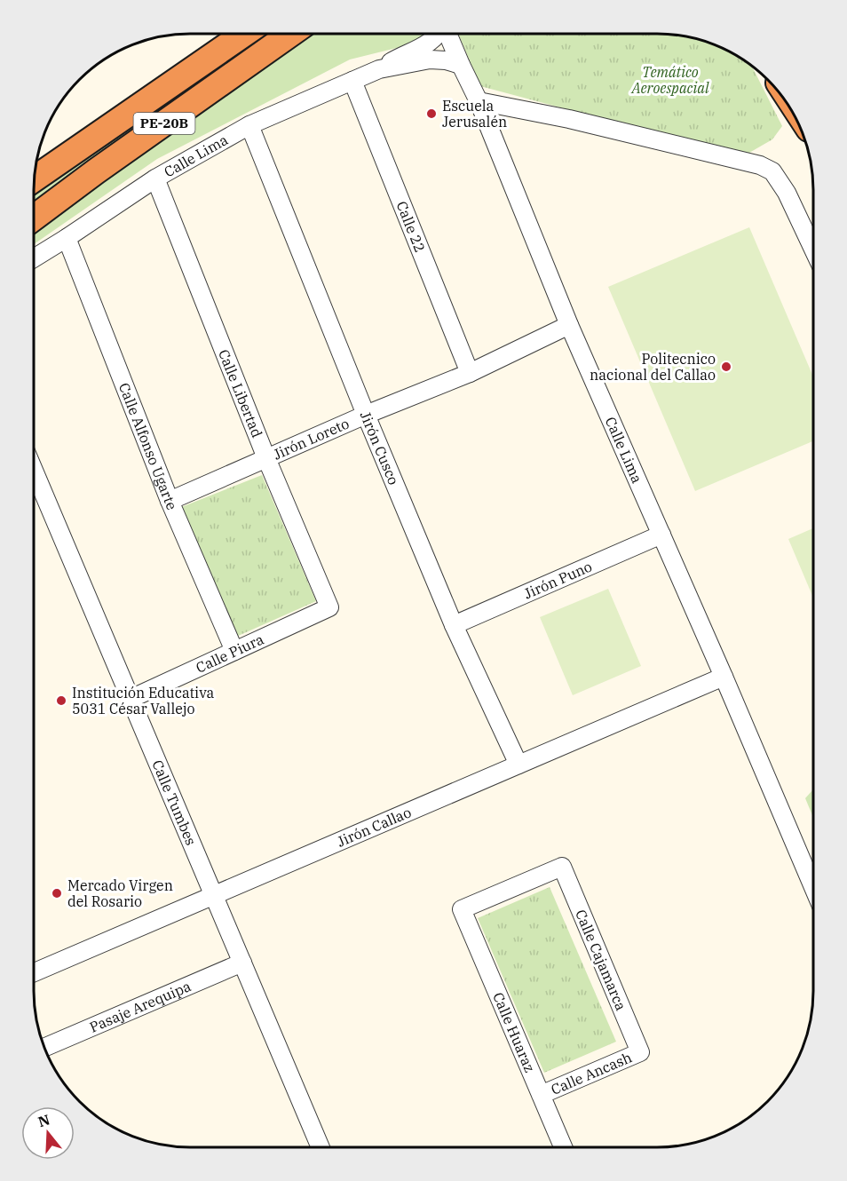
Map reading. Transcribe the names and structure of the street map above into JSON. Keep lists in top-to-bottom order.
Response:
{
  "streets": {
    "highway": ["PE-20B"],
    "street": [
      "Calle Lima",
      "Calle 22",
      "Calle Libertad",
      "Jirón Loreto",
      "Calle Alfonso Ugarte",
      "Jirón Cusco",
      "Jirón Puno",
      "Calle Piura",
      "Calle Tumbes",
      "Jirón Callao",
      "Calle Cajamarca",
      "Pasaje Arequipa",
      "Calle Huaraz",
      "Calle Ancash"
    ]
  },
  "crossings": [
    ["Calle Lima", "Calle 22"],
    ["Calle Lima", "Calle Libertad"],
    ["Calle Lima", "Jirón Loreto"],
    ["Calle Lima", "Calle Alfonso Ugarte"],
    ["Calle Lima", "Jirón Cusco"],
    ["Calle Lima", "Jirón Puno"],
    ["Calle Lima", "Jirón Callao"],
    ["Calle 22", "Jirón Loreto"],
    ["Calle Libertad", "Jirón Loreto"],
    ["Calle Libertad", "Calle Piura"],
    ["Jirón Loreto", "Calle Alfonso Ugarte"],
    ["Jirón Loreto", "Jirón Cusco"],
    ["Calle Alfonso Ugarte", "Calle Piura"],
    ["Jirón Cusco", "Jirón Puno"],
    ["Jirón Cusco", "Jirón Callao"],
    ["Calle Piura", "Calle Tumbes"],
    ["Calle Tumbes", "Jirón Callao"],
    ["Calle Tumbes", "Pasaje Arequipa"],
    ["Calle Cajamarca", "Calle Huaraz"],
    ["Calle Cajamarca", "Calle Ancash"],
    ["Calle Huaraz", "Calle Ancash"]
  ],
  "parks": ["Temático Aeroespacial"],
  "places": [
    "Escuela Jerusalén",
    "Politecnico nacional del Callao",
    "Institución Educativa 5031 César Vallejo",
    "Mercado Virgen del Rosario"
  ],
  "north": "top"
}
